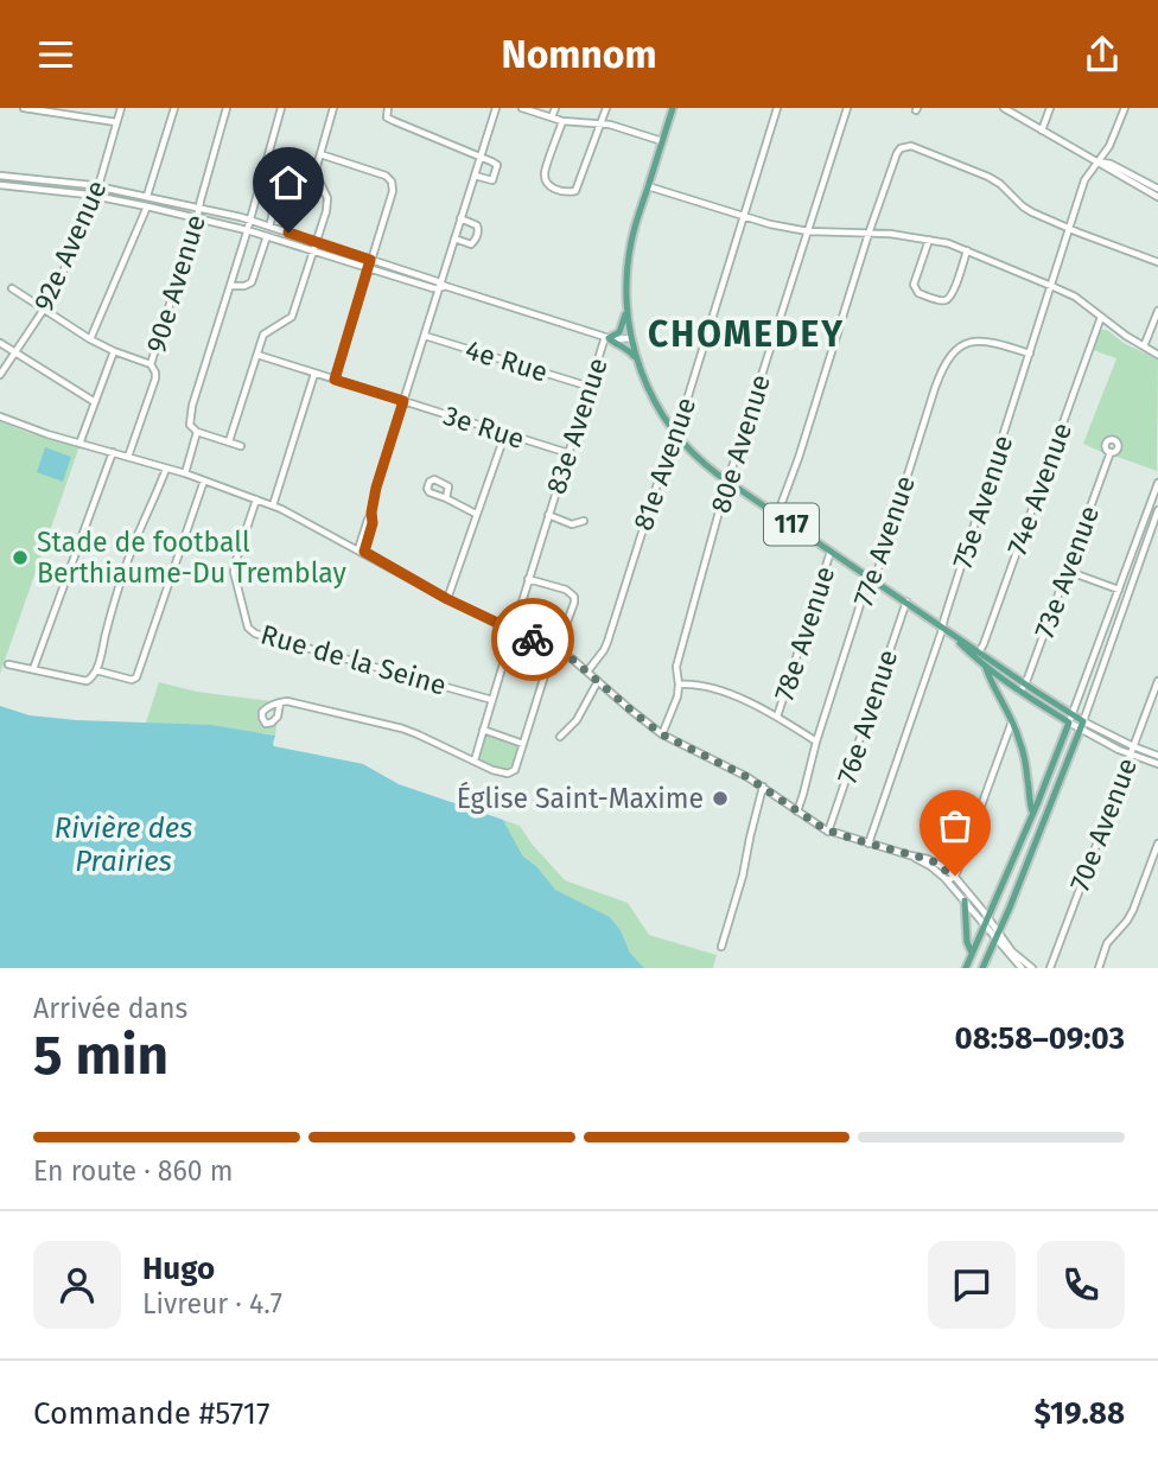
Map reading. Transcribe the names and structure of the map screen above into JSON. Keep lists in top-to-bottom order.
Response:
{
  "streets": {
    "main road": ["117"],
    "street": [
      "92e Avenue",
      "90e Avenue",
      "4e Rue",
      "83e Avenue",
      "3e Rue",
      "80e Avenue",
      "81e Avenue",
      "74e Avenue",
      "75e Avenue",
      "77e Avenue",
      "73e Avenue",
      "78e Avenue",
      "Rue de la Seine",
      "76e Avenue",
      "70e Avenue"
    ]
  },
  "crossings": [
    ["4e Rue", "83e Avenue"],
    ["83e Avenue", "3e Rue"],
    ["83e Avenue", "Rue de la Seine"],
    ["80e Avenue", "117"],
    ["81e Avenue", "117"],
    ["74e Avenue", "117"],
    ["75e Avenue", "117"],
    ["75e Avenue", "77e Avenue"],
    ["117", "77e Avenue"],
    ["117", "73e Avenue"],
    ["117", "78e Avenue"],
    ["117", "76e Avenue"]
  ],
  "districts": ["CHOMEDEY"],
  "water": ["Rivière des Prairies"],
  "places": ["Stade de football Berthiaume-Du Tremblay", "Église Saint-Maxime"],
  "page": {
    "header": "Nomnom",
    "heading": ["5 min", "Arrivée dans", "08:58–09:03"],
    "panel": [
      "Hugo",
      "Livreur · 4.7",
      "Commande #5717",
      "$19.88"
    ],
    "bar": "En route · 860 m"
  }
}
